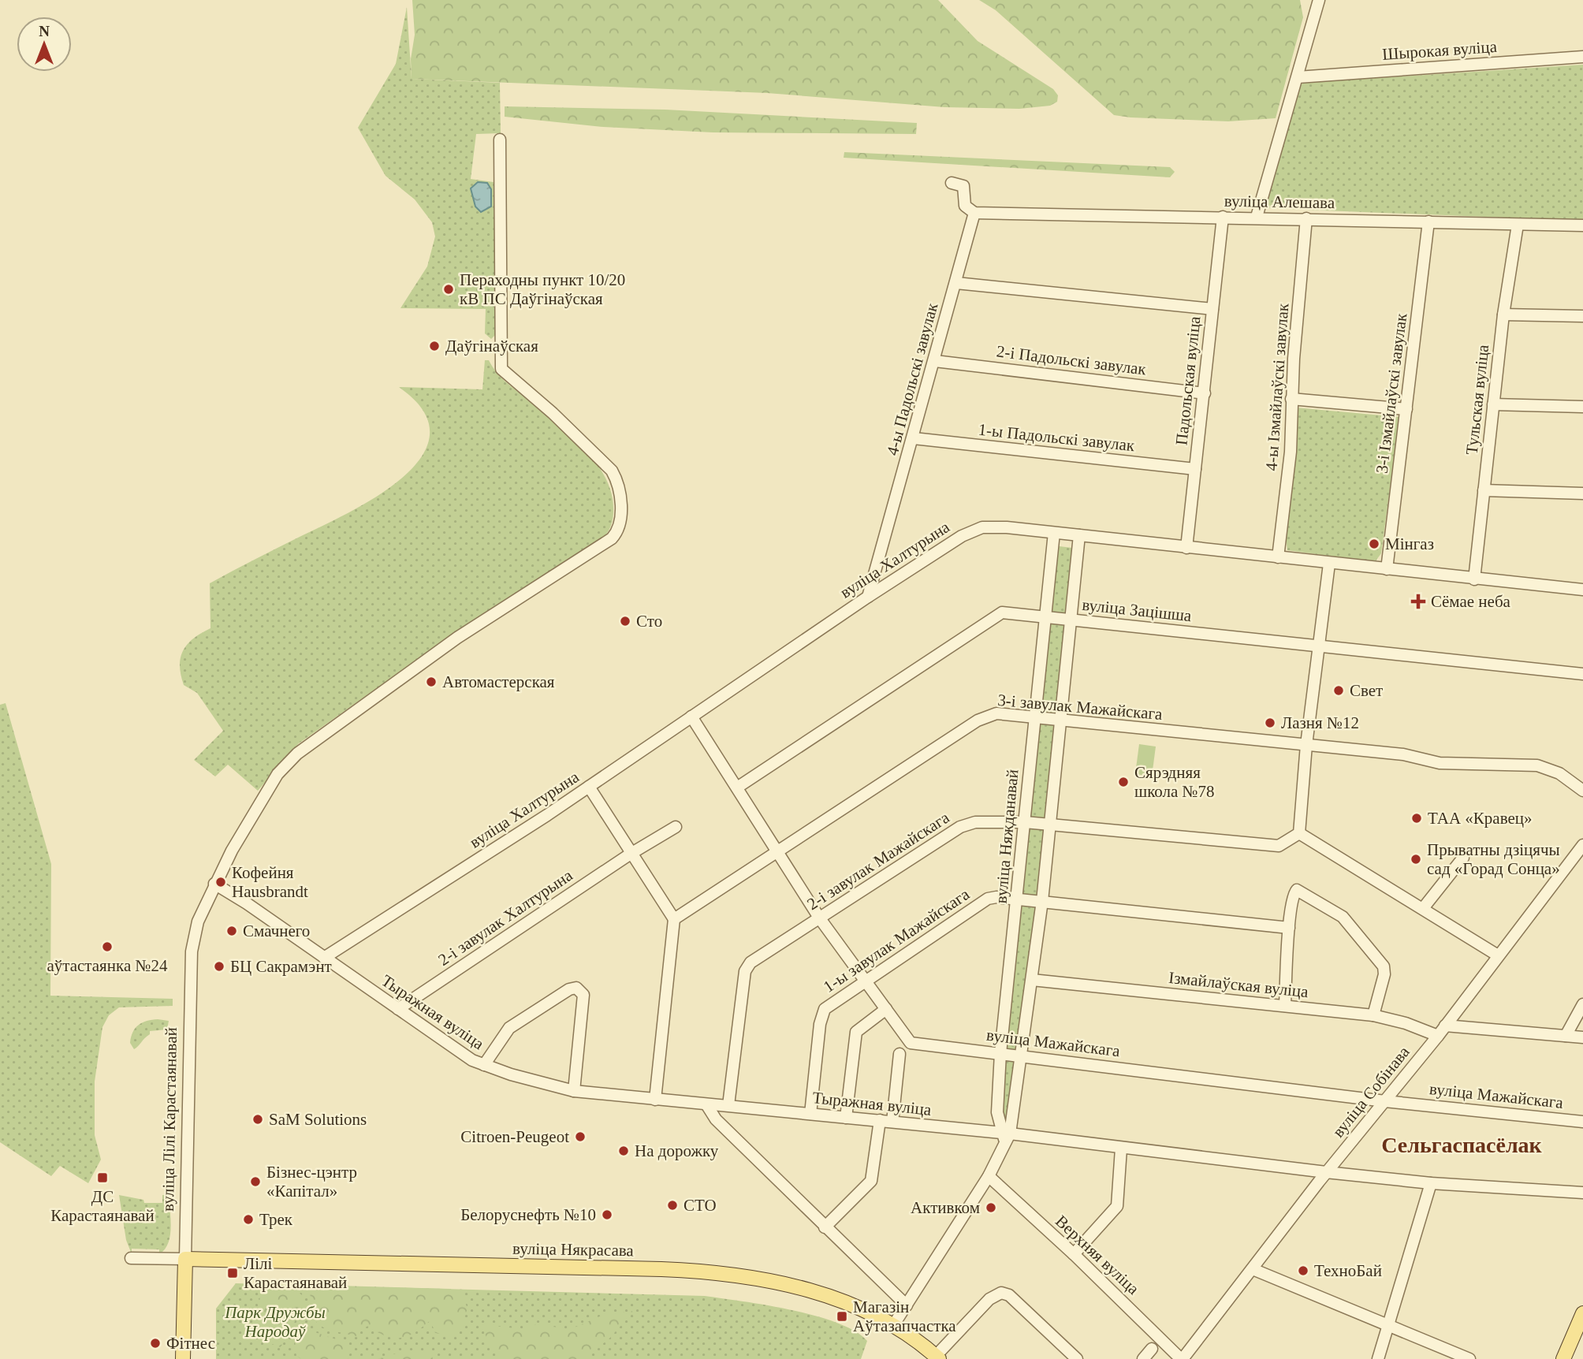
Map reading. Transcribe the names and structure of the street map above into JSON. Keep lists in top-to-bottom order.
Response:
{
  "streets": {
    "main road": ["вуліца Лілі Карастаянавай", "вуліца Някрасава"],
    "street": [
      "Шырокая вуліца",
      "вуліца Алешава",
      "2-і Падольскі завулак",
      "4-ы Падольскі завулак",
      "Падольская вуліца",
      "4-ы Ізмайлаўскі завулак",
      "3-і Ізмайлаўскі завулак",
      "Тульская вуліца",
      "1-ы Падольскі завулак",
      "вуліца Халтурына",
      "вуліца Зацішша",
      "3-і завулак Мажайскага",
      "вуліца Няжданавай",
      "2-і завулак Мажайскага",
      "2-і завулак Халтурына",
      "1-ы завулак Мажайскага",
      "Ізмайлаўская вуліца",
      "Тыражная вуліца",
      "вуліца Мажайскага",
      "вуліца Собінава",
      "Верхняя вуліца"
    ]
  },
  "crossings": [
    ["вуліца Алешава", "4-ы Падольскі завулак"],
    ["вуліца Алешава", "Падольская вуліца"],
    ["вуліца Алешава", "4-ы Ізмайлаўскі завулак"],
    ["вуліца Алешава", "3-і Ізмайлаўскі завулак"],
    ["вуліца Алешава", "Тульская вуліца"],
    ["2-і Падольскі завулак", "4-ы Падольскі завулак"],
    ["2-і Падольскі завулак", "Падольская вуліца"],
    ["4-ы Падольскі завулак", "1-ы Падольскі завулак"],
    ["4-ы Падольскі завулак", "вуліца Халтурына"],
    ["Падольская вуліца", "1-ы Падольскі завулак"],
    ["Падольская вуліца", "вуліца Халтурына"],
    ["4-ы Ізмайлаўскі завулак", "вуліца Халтурына"],
    ["3-і Ізмайлаўскі завулак", "вуліца Халтурына"],
    ["Тульская вуліца", "вуліца Халтурына"],
    ["вуліца Халтурына", "вуліца Няжданавай"],
    ["вуліца Халтурына", "Тыражная вуліца"],
    ["вуліца Халтурына", "вуліца Мажайскага"],
    ["вуліца Зацішша", "вуліца Няжданавай"],
    ["вуліца Зацішша", "вуліца Мажайскага"],
    ["3-і завулак Мажайскага", "вуліца Няжданавай"],
    ["3-і завулак Мажайскага", "вуліца Мажайскага"],
    ["вуліца Няжданавай", "2-і завулак Мажайскага"],
    ["вуліца Няжданавай", "1-ы завулак Мажайскага"],
    ["вуліца Няжданавай", "Тыражная вуліца"],
    ["вуліца Няжданавай", "вуліца Мажайскага"],
    ["2-і завулак Мажайскага", "Тыражная вуліца"],
    ["2-і завулак Мажайскага", "вуліца Мажайскага"],
    ["2-і завулак Халтурына", "Тыражная вуліца"],
    ["1-ы завулак Мажайскага", "Тыражная вуліца"],
    ["1-ы завулак Мажайскага", "вуліца Мажайскага"],
    ["Ізмайлаўская вуліца", "вуліца Собінава"],
    ["Тыражная вуліца", "вуліца Собінава"],
    ["Тыражная вуліца", "вуліца Лілі Карастаянавай"],
    ["вуліца Мажайскага", "вуліца Собінава"],
    ["вуліца Собінава", "Верхняя вуліца"],
    ["вуліца Лілі Карастаянавай", "вуліца Някрасава"]
  ],
  "districts": ["Сельгаспасёлак"],
  "parks": ["Парк Дружбы Народаў"],
  "places": {
    "other": [
      "Пераходны пункт 10/20 кВ ПС Даўгінаўская",
      "Даўгінаўская",
      "Мінгаз",
      "Сто",
      "Автомастерская",
      "Свет",
      "Лазня №12",
      "Сярэдняя школа №78",
      "ТАА «Кравец»",
      "Прыватны дзіцячы сад «Горад Сонца»",
      "Кофейня Hausbrandt",
      "Смачнего",
      "аўтастаянка №24",
      "БЦ Сакрамэнт",
      "SaM Solutions",
      "Citroen-Peugeot",
      "На дорожку",
      "Бізнес-цэнтр «Капітал»",
      "СТО",
      "Активком",
      "Белоруснефть №10",
      "Трек",
      "ТехноБай",
      "Фітнес"
    ],
    "health": ["Сёмае неба"],
    "transit": ["ДС Карастаянавай", "Лілі Карастаянавай", "Магазін Аўтазапчастка"]
  },
  "north": "top"
}
